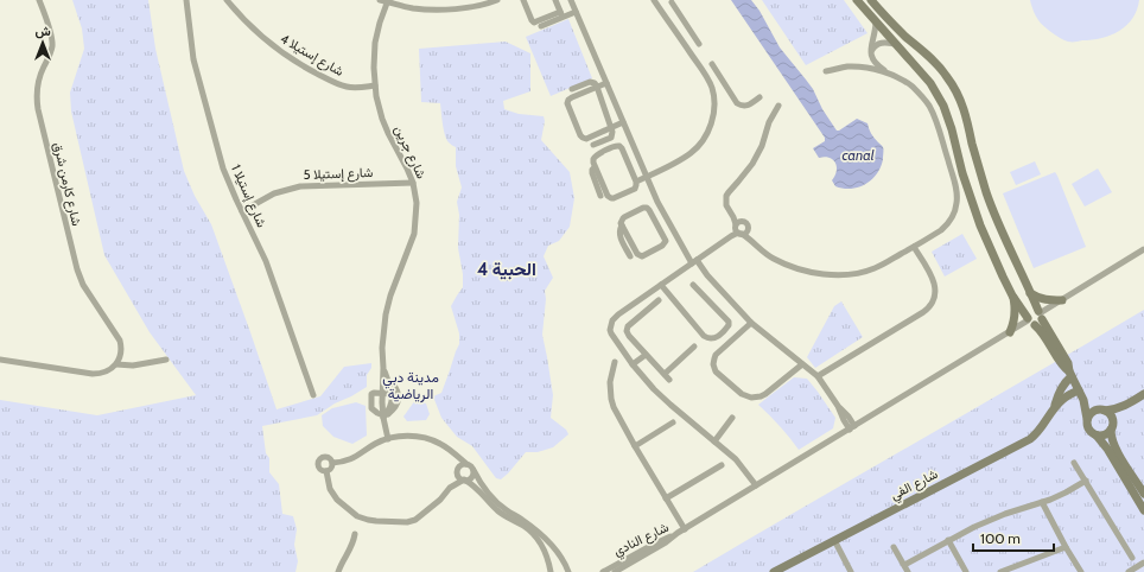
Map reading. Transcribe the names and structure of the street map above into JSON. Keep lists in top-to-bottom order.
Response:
{
  "streets": {
    "street": [
      "شارع إستيلا 4",
      "شارع جرين",
      "شارع إستيلا 5",
      "شارع كارمن شرق",
      "شارع إستيلا 1",
      "شارع الفي",
      "شارع النادي"
    ]
  },
  "crossings": [
    ["شارع إستيلا 4", "شارع جرين"],
    ["شارع جرين", "شارع إستيلا 5"],
    ["شارع إستيلا 5", "شارع إستيلا 1"]
  ],
  "districts": ["الحبية 4", "مدينة دبي الرياضية"],
  "water": ["canal"],
  "scale_bar": "100 m",
  "north": "top"
}
